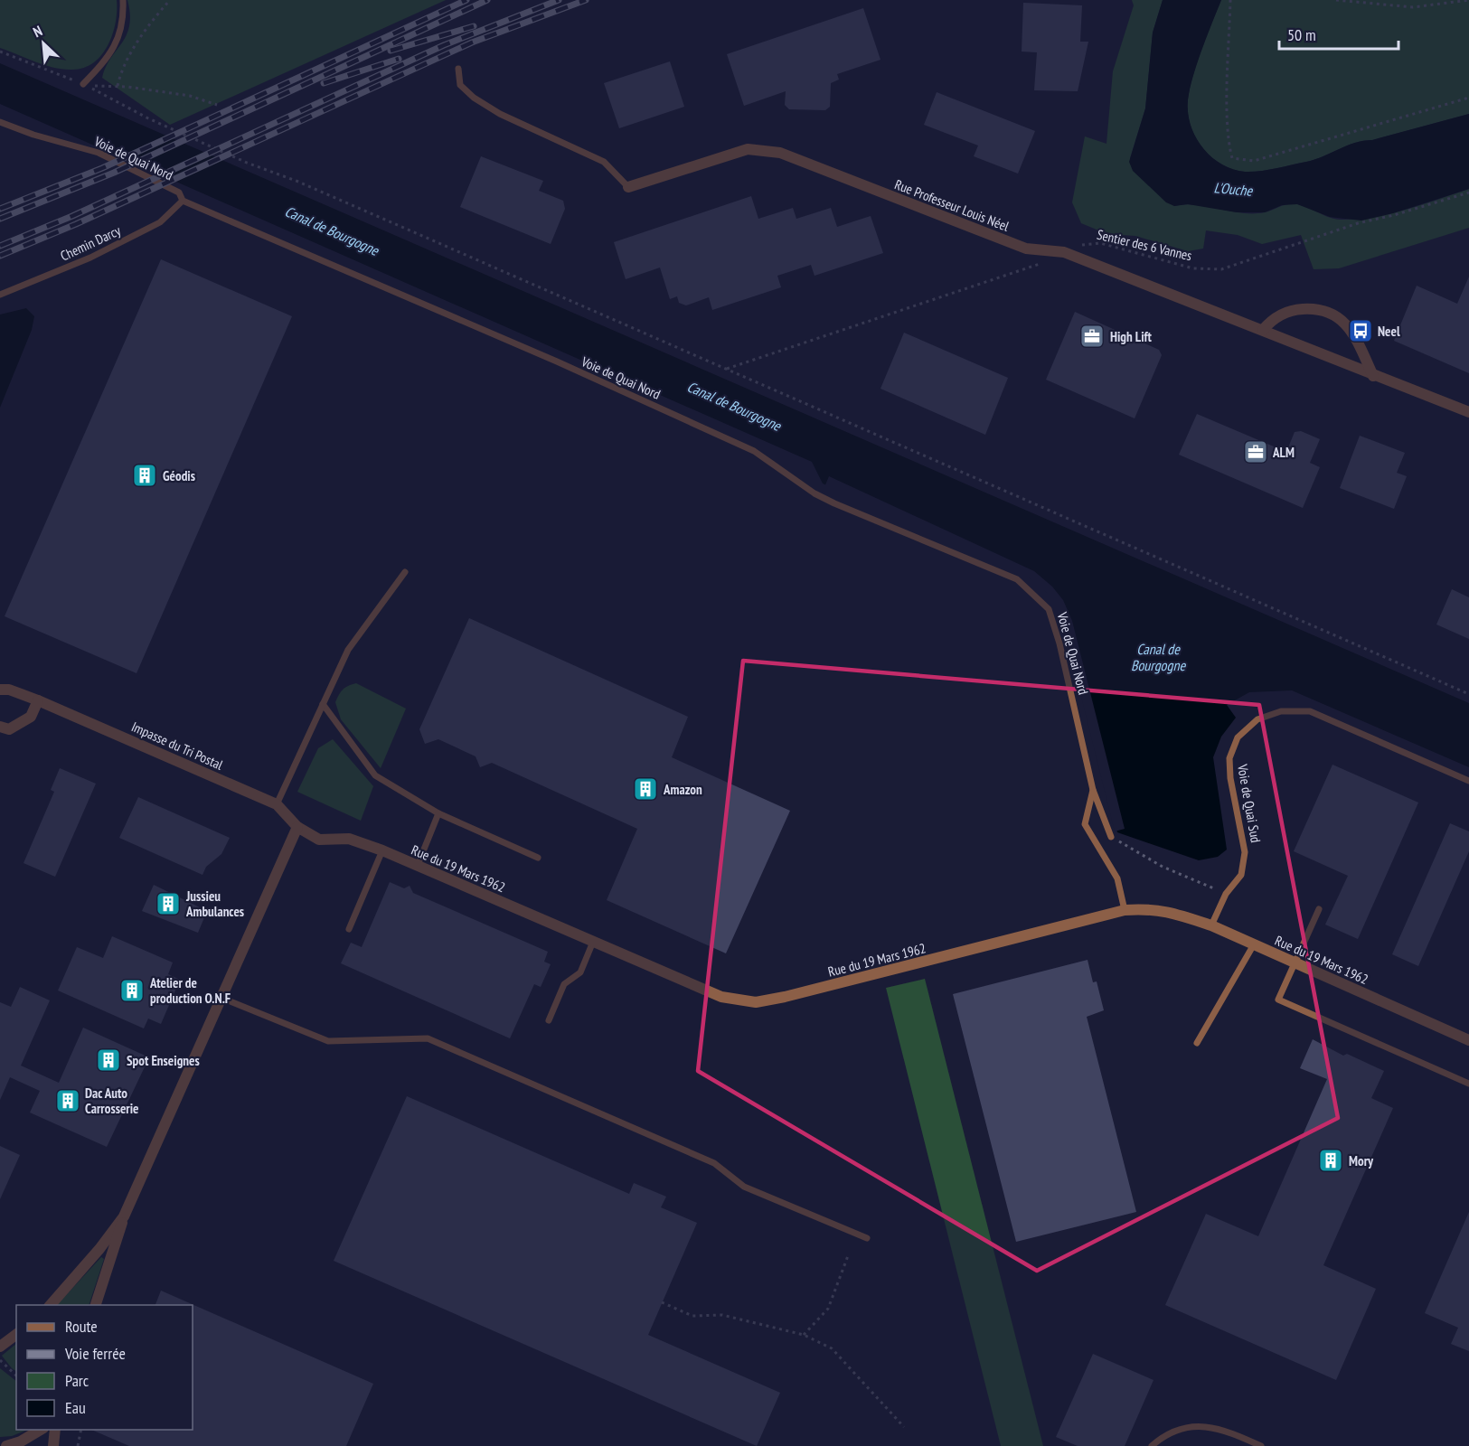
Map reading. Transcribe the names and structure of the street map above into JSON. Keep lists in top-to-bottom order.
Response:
{
  "streets": {
    "street": ["Rue Professeur Louis Néel", "Impasse du Tri Postal", "Rue du 19 Mars 1962"],
    "lane": ["Voie de Quai Nord", "Chemin Darcy", "Voie de Quai Sud"],
    "path": ["Sentier des 6 Vannes"]
  },
  "crossings": [
    ["Voie de Quai Nord", "Chemin Darcy"],
    ["Voie de Quai Nord", "Rue du 19 Mars 1962"],
    ["Rue Professeur Louis Néel", "Sentier des 6 Vannes"],
    ["Impasse du Tri Postal", "Rue du 19 Mars 1962"],
    ["Voie de Quai Sud", "Rue du 19 Mars 1962"]
  ],
  "water": ["L'Ouche", "Canal de Bourgogne"],
  "places": {
    "bus stop": ["Neel"],
    "office": ["High Lift", "ALM"],
    "building": [
      "Géodis",
      "Amazon",
      "Jussieu Ambulances",
      "Atelier de production O.N.F",
      "Spot Enseignes",
      "Dac Auto Carrosserie",
      "Mory"
    ]
  },
  "legend": [
    "Route",
    "Voie ferrée",
    "Parc",
    "Eau"
  ],
  "scale_bar": "50 m",
  "north": "top left"
}
